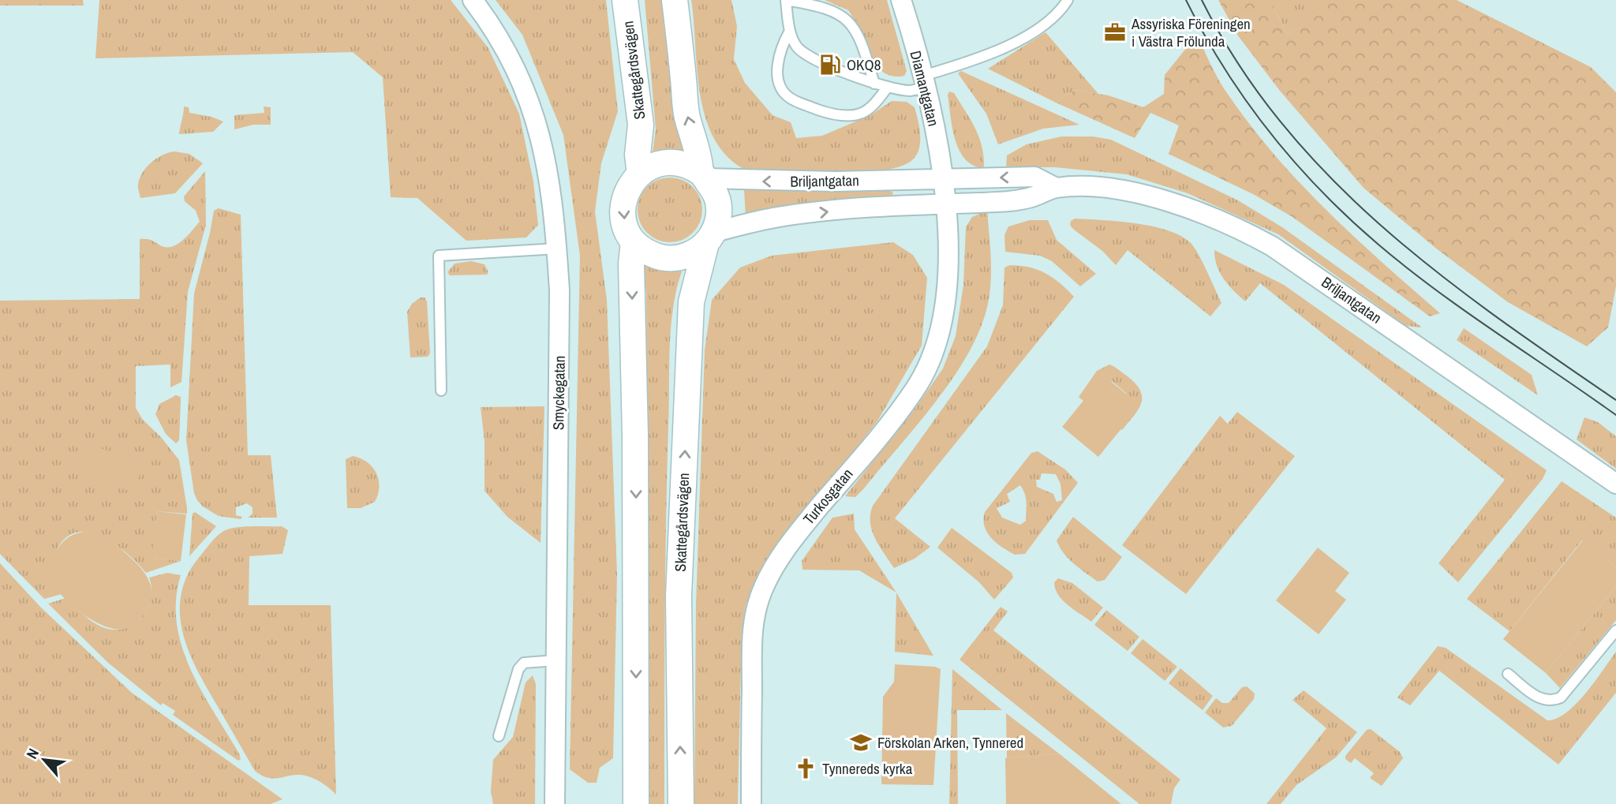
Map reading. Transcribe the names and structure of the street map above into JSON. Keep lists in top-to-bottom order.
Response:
{
  "streets": {
    "street": [
      "Skattegårdsvägen",
      "Diamantgatan",
      "Briljantgatan",
      "Smyckegatan",
      "Turkosgatan"
    ]
  },
  "crossings": [
    ["Skattegårdsvägen", "Briljantgatan"],
    ["Diamantgatan", "Briljantgatan"],
    ["Briljantgatan", "Turkosgatan"]
  ],
  "places": {
    "office": ["Assyriska Föreningen i Västra Frölunda"],
    "fuel station": ["OKQ8"],
    "school or university": ["Förskolan Arken, Tynnered"],
    "church": ["Tynnereds kyrka"]
  },
  "north": "top left"
}
